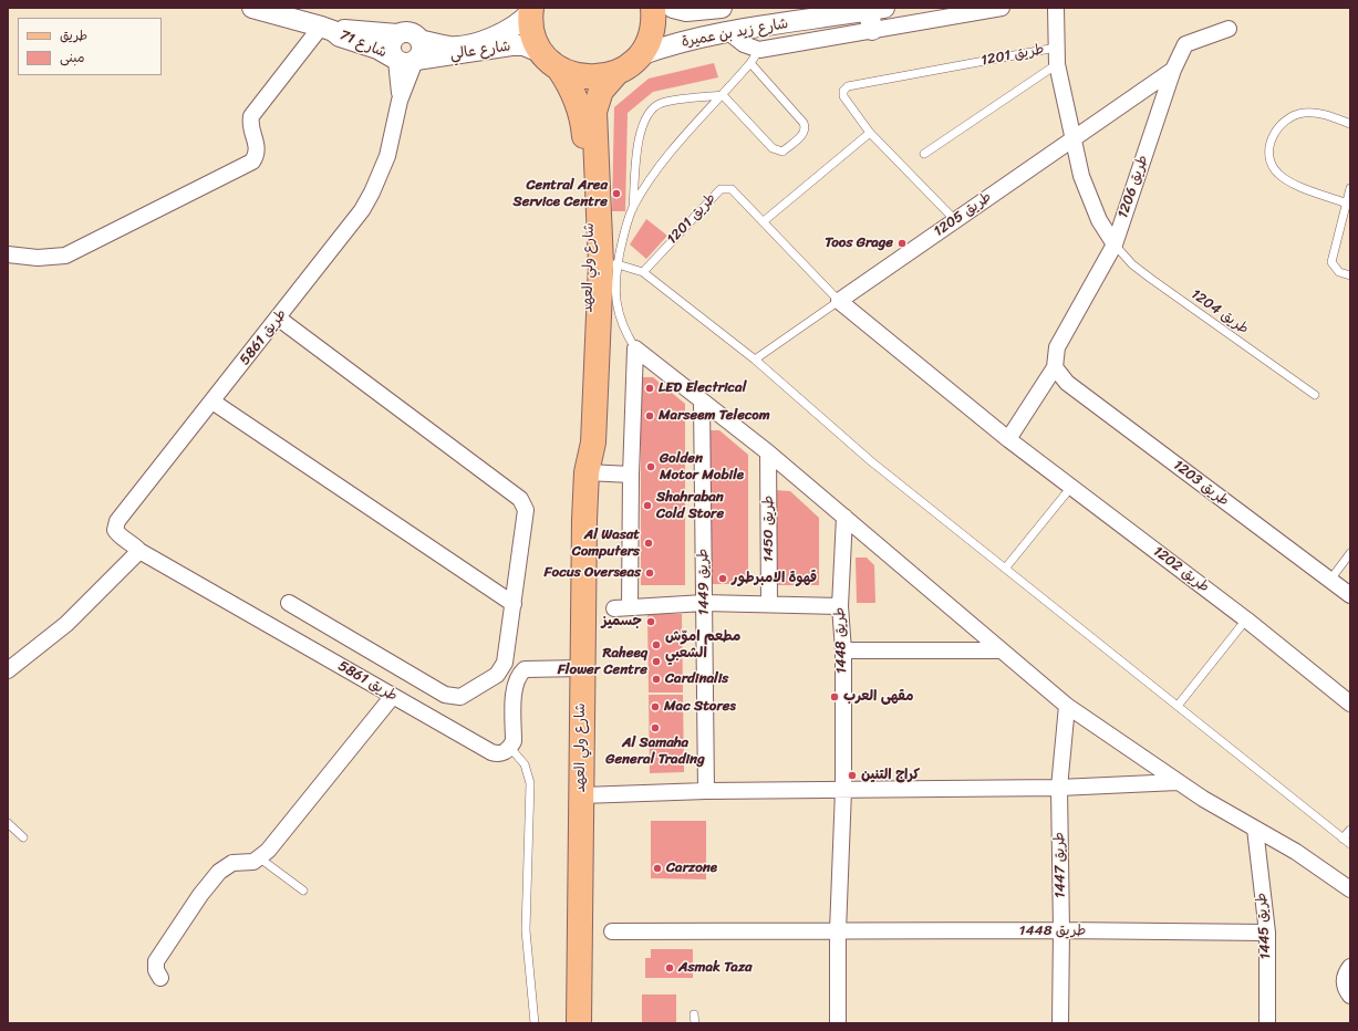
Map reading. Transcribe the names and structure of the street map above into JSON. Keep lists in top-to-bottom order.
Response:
{
  "streets": {
    "main road": ["شارع ولي العهد"],
    "street": [
      "شارع زيد بن عميرة",
      "شارع 71",
      "شارع عالي",
      "طريق 1201",
      "طريق 1206",
      "طريق 1205",
      "طريق 5861",
      "طريق 1203",
      "طريق 1450",
      "طريق 1202",
      "طريق 1449",
      "طريق 1448",
      "طريق 1447",
      "طريق 1445"
    ],
    "lane": ["طريق 1204"]
  },
  "crossings": [
    ["شارع 71", "شارع عالي"],
    ["شارع 71", "طريق 5861"],
    ["شارع عالي", "شارع ولي العهد"],
    ["شارع عالي", "طريق 5861"],
    ["طريق 1201", "طريق 1206"],
    ["طريق 1201", "طريق 1205"],
    ["طريق 1201", "طريق 1204"],
    ["طريق 1201", "طريق 1202"],
    ["طريق 1206", "طريق 1205"],
    ["طريق 1206", "طريق 1204"],
    ["طريق 1206", "طريق 1203"],
    ["طريق 1205", "طريق 1202"],
    ["طريق 1448", "طريق 1447"],
    ["طريق 1448", "طريق 1445"]
  ],
  "places": [
    "Central Area Service Centre",
    "Toos Grage",
    "LED Electrical",
    "Marseem Telecom",
    "Golden Motor Mobile",
    "Shahraban Cold Store",
    "Al Wasat Computers",
    "Focus Overseas",
    "قهوة الامبرطور",
    "جسميز",
    "مطعم اموّش الشعبي",
    "Raheeq Flower Centre",
    "Cardinalis",
    "مقهى العرب",
    "Mac Stores",
    "Al Samaha General Trading",
    "كراج التنين",
    "Carzone",
    "Asmak Taza"
  ],
  "legend": ["طريق", "مبنى"]
}
